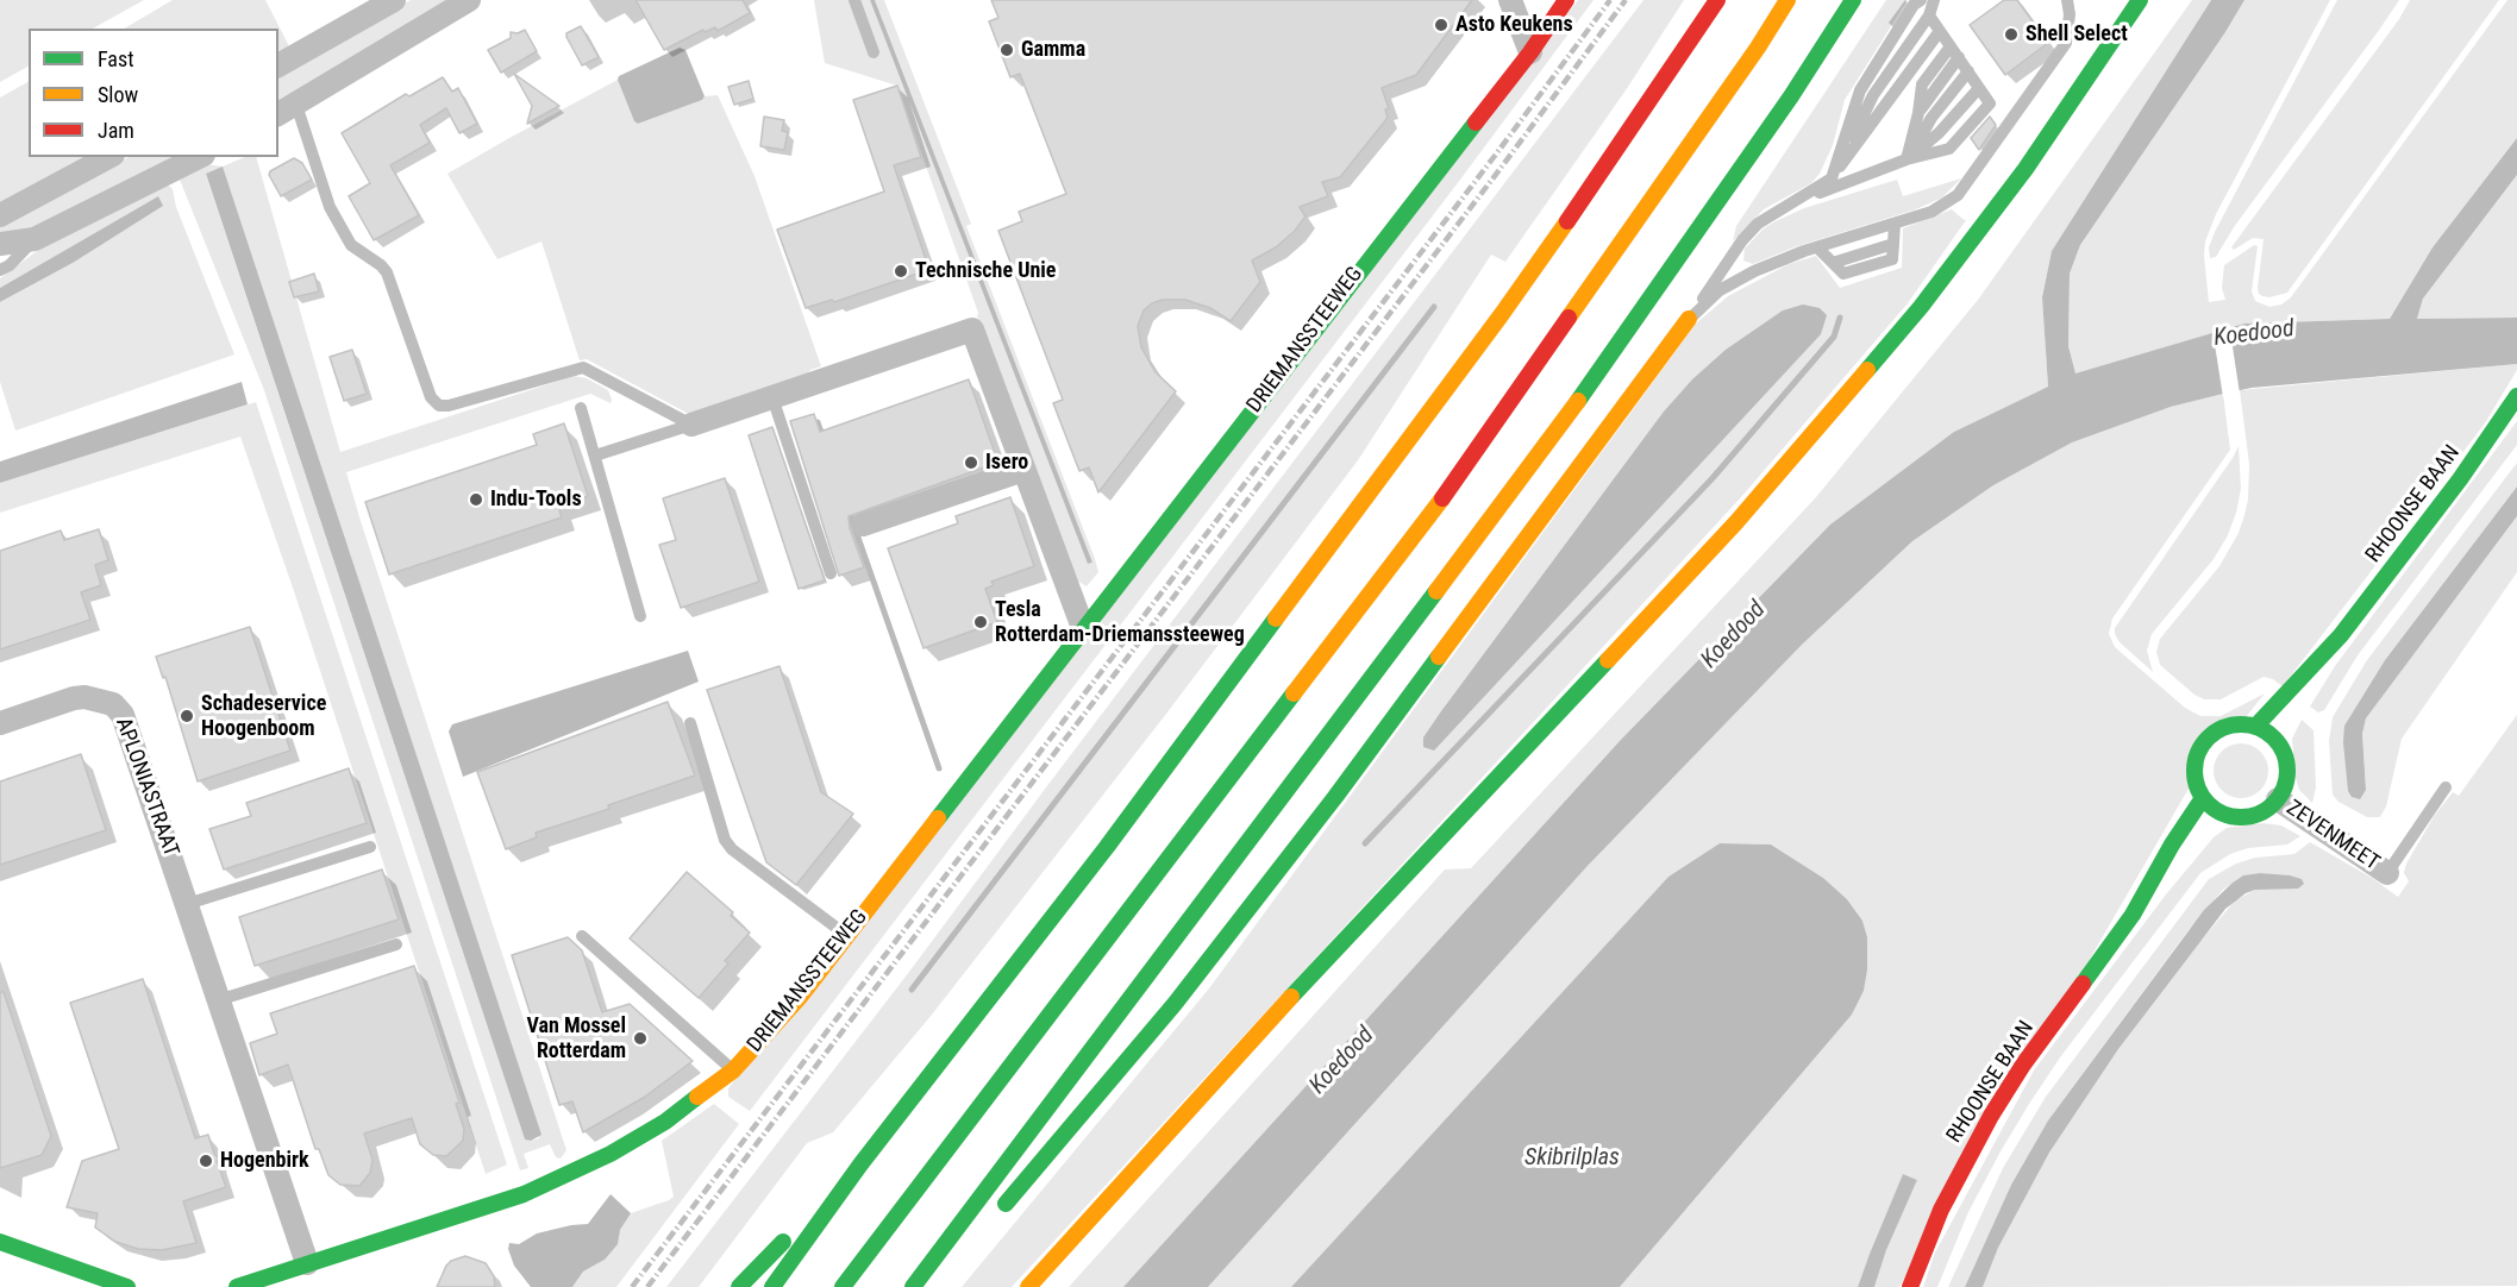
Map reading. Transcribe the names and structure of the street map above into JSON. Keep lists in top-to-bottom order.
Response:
{
  "streets": {
    "main road": ["DRIEMANSSTEEWEG", "RHOONSE BAAN"],
    "street": ["APLONIASTRAAT", "ZEVENMEET"]
  },
  "crossings": [
    ["DRIEMANSSTEEWEG", "APLONIASTRAAT"],
    ["RHOONSE BAAN", "ZEVENMEET"]
  ],
  "water": ["Koedood", "Skibrilplas"],
  "places": [
    "Asto Keukens",
    "Shell Select",
    "Gamma",
    "Technische Unie",
    "Isero",
    "Indu-Tools",
    "Tesla Rotterdam-Driemanssteeweg",
    "Schadeservice Hoogenboom",
    "Van Mossel Rotterdam",
    "Hogenbirk"
  ],
  "legend": ["Fast", "Slow", "Jam"]
}
